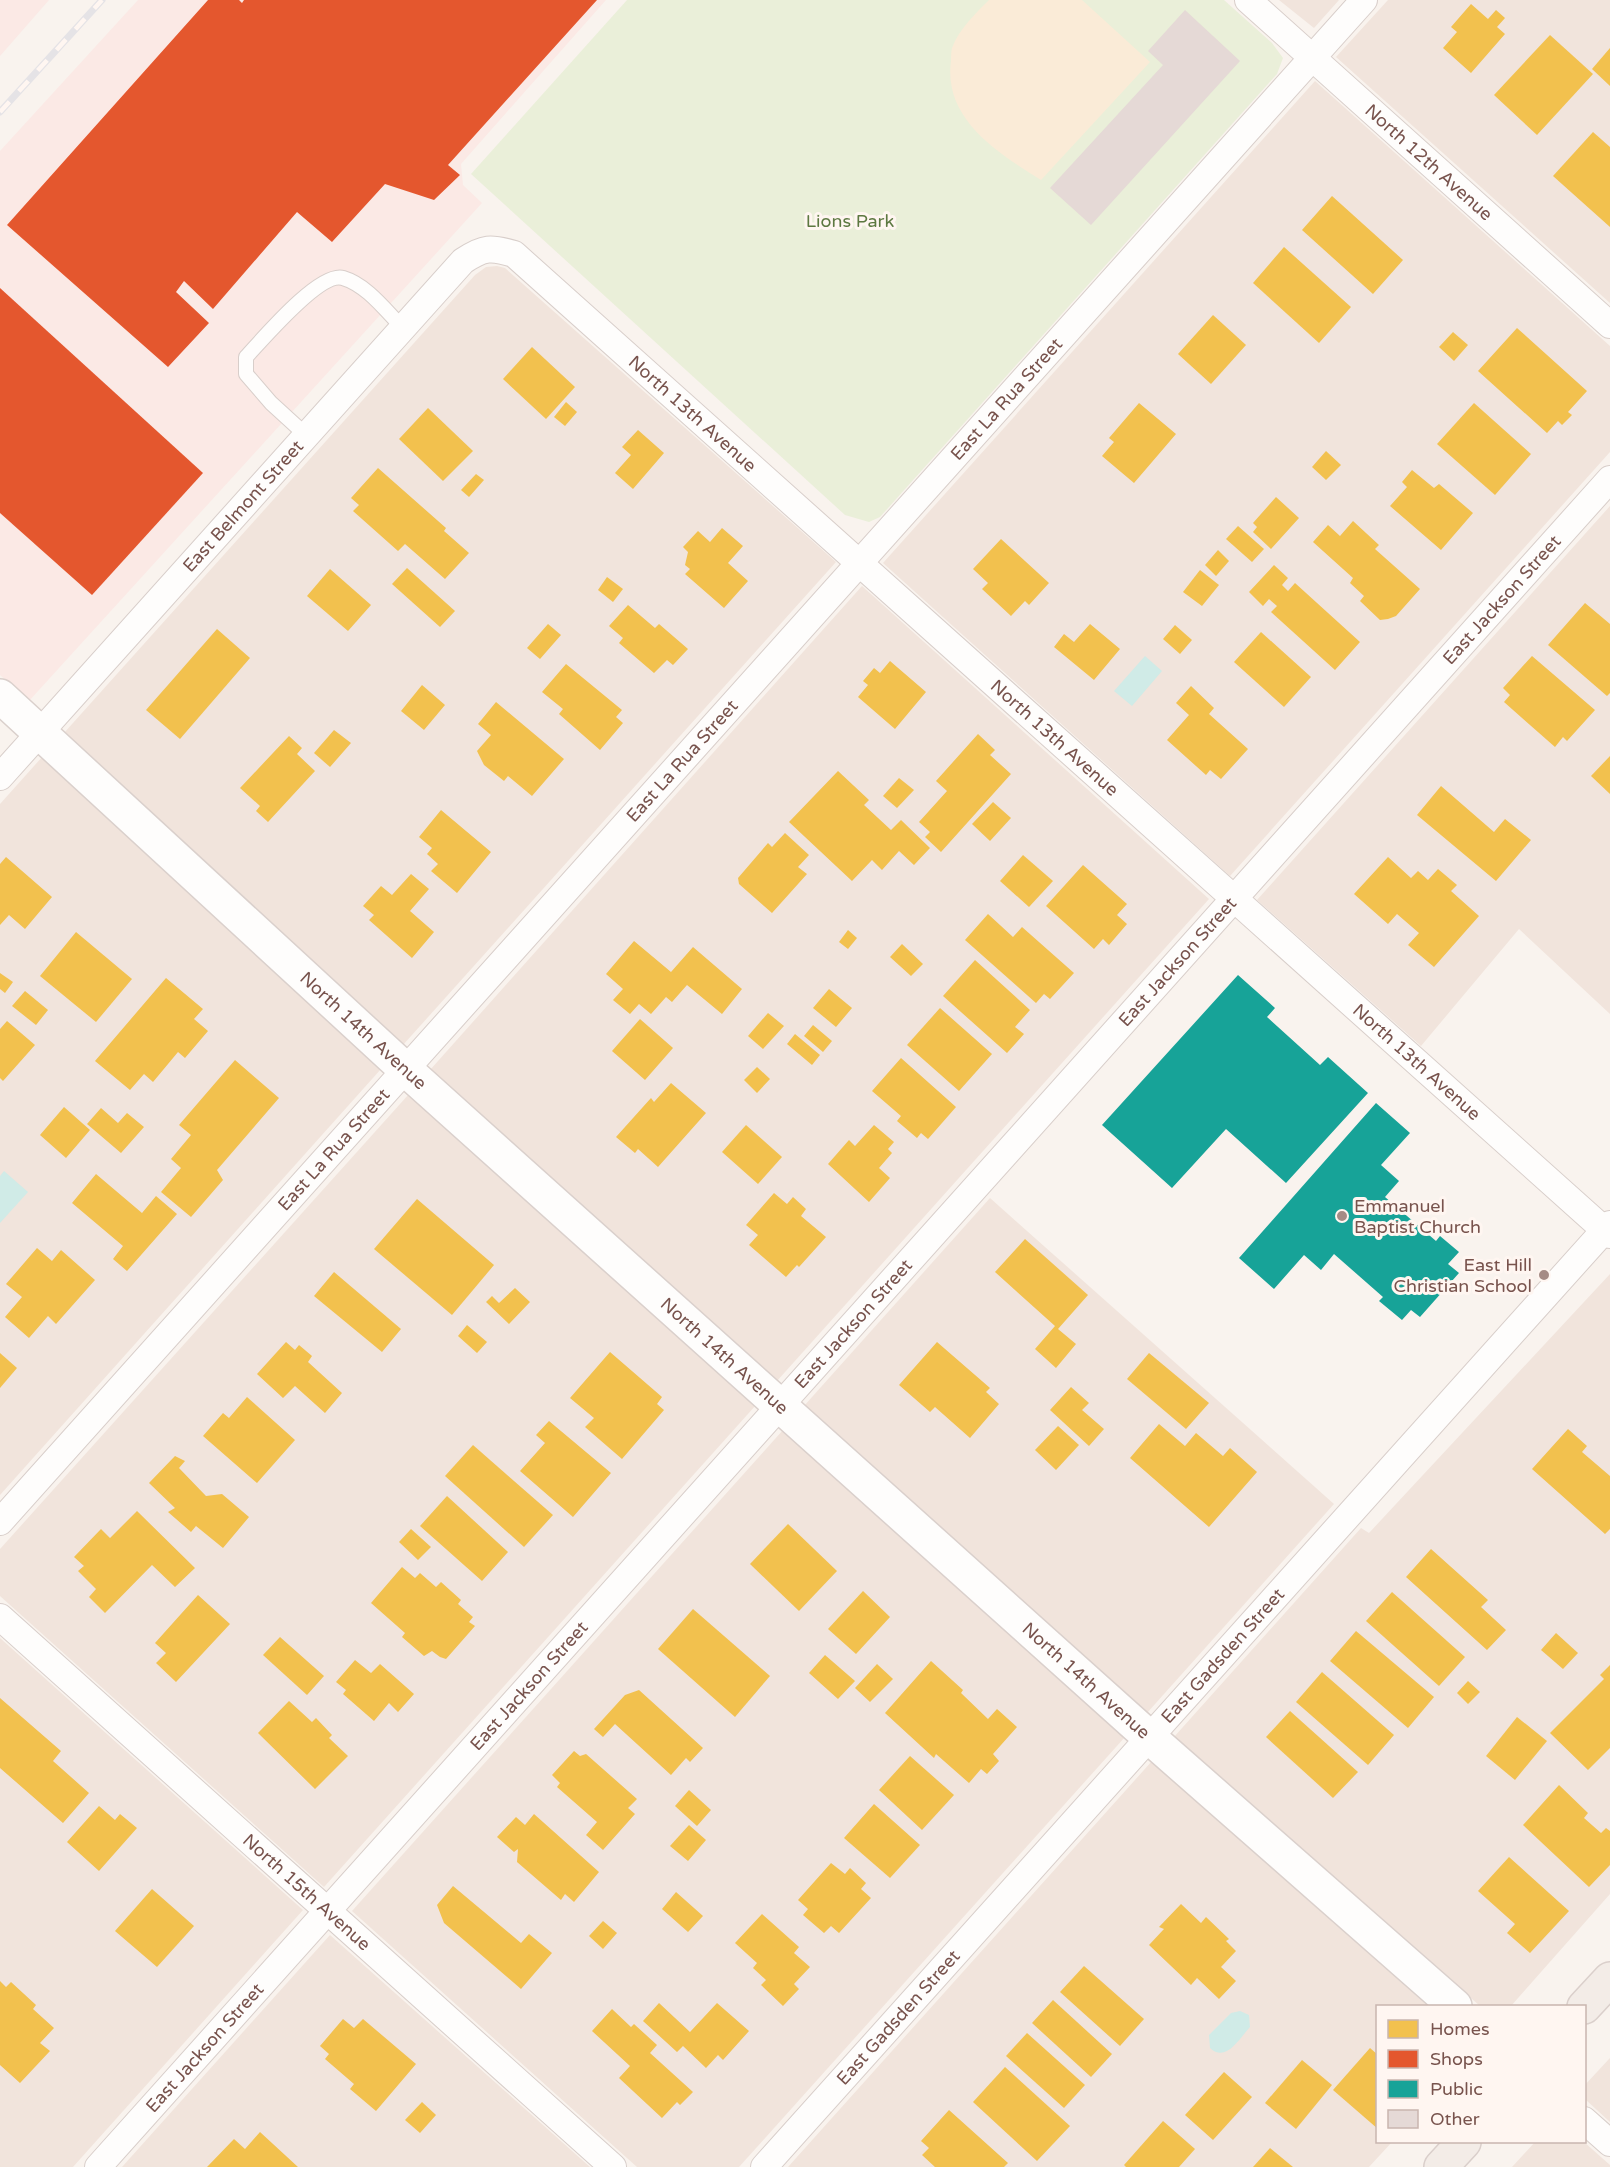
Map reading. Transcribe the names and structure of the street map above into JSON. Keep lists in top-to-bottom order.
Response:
{
  "streets": {
    "street": [
      "North 12th Avenue",
      "East La Rua Street",
      "North 13th Avenue",
      "East Belmont Street",
      "East Jackson Street",
      "North 14th Avenue",
      "East Gadsden Street",
      "North 15th Avenue"
    ]
  },
  "crossings": [
    ["North 12th Avenue", "East La Rua Street"],
    ["East La Rua Street", "North 13th Avenue"],
    ["East La Rua Street", "North 14th Avenue"],
    ["North 13th Avenue", "East Belmont Street"],
    ["North 13th Avenue", "East Jackson Street"],
    ["North 13th Avenue", "East Gadsden Street"],
    ["East Belmont Street", "North 14th Avenue"],
    ["East Jackson Street", "North 14th Avenue"],
    ["East Jackson Street", "North 15th Avenue"],
    ["North 14th Avenue", "East Gadsden Street"]
  ],
  "parks": ["Lions Park"],
  "places": ["Emmanuel Baptist Church", "East Hill Christian School"],
  "legend": [
    "Homes",
    "Shops",
    "Public",
    "Other"
  ]
}
